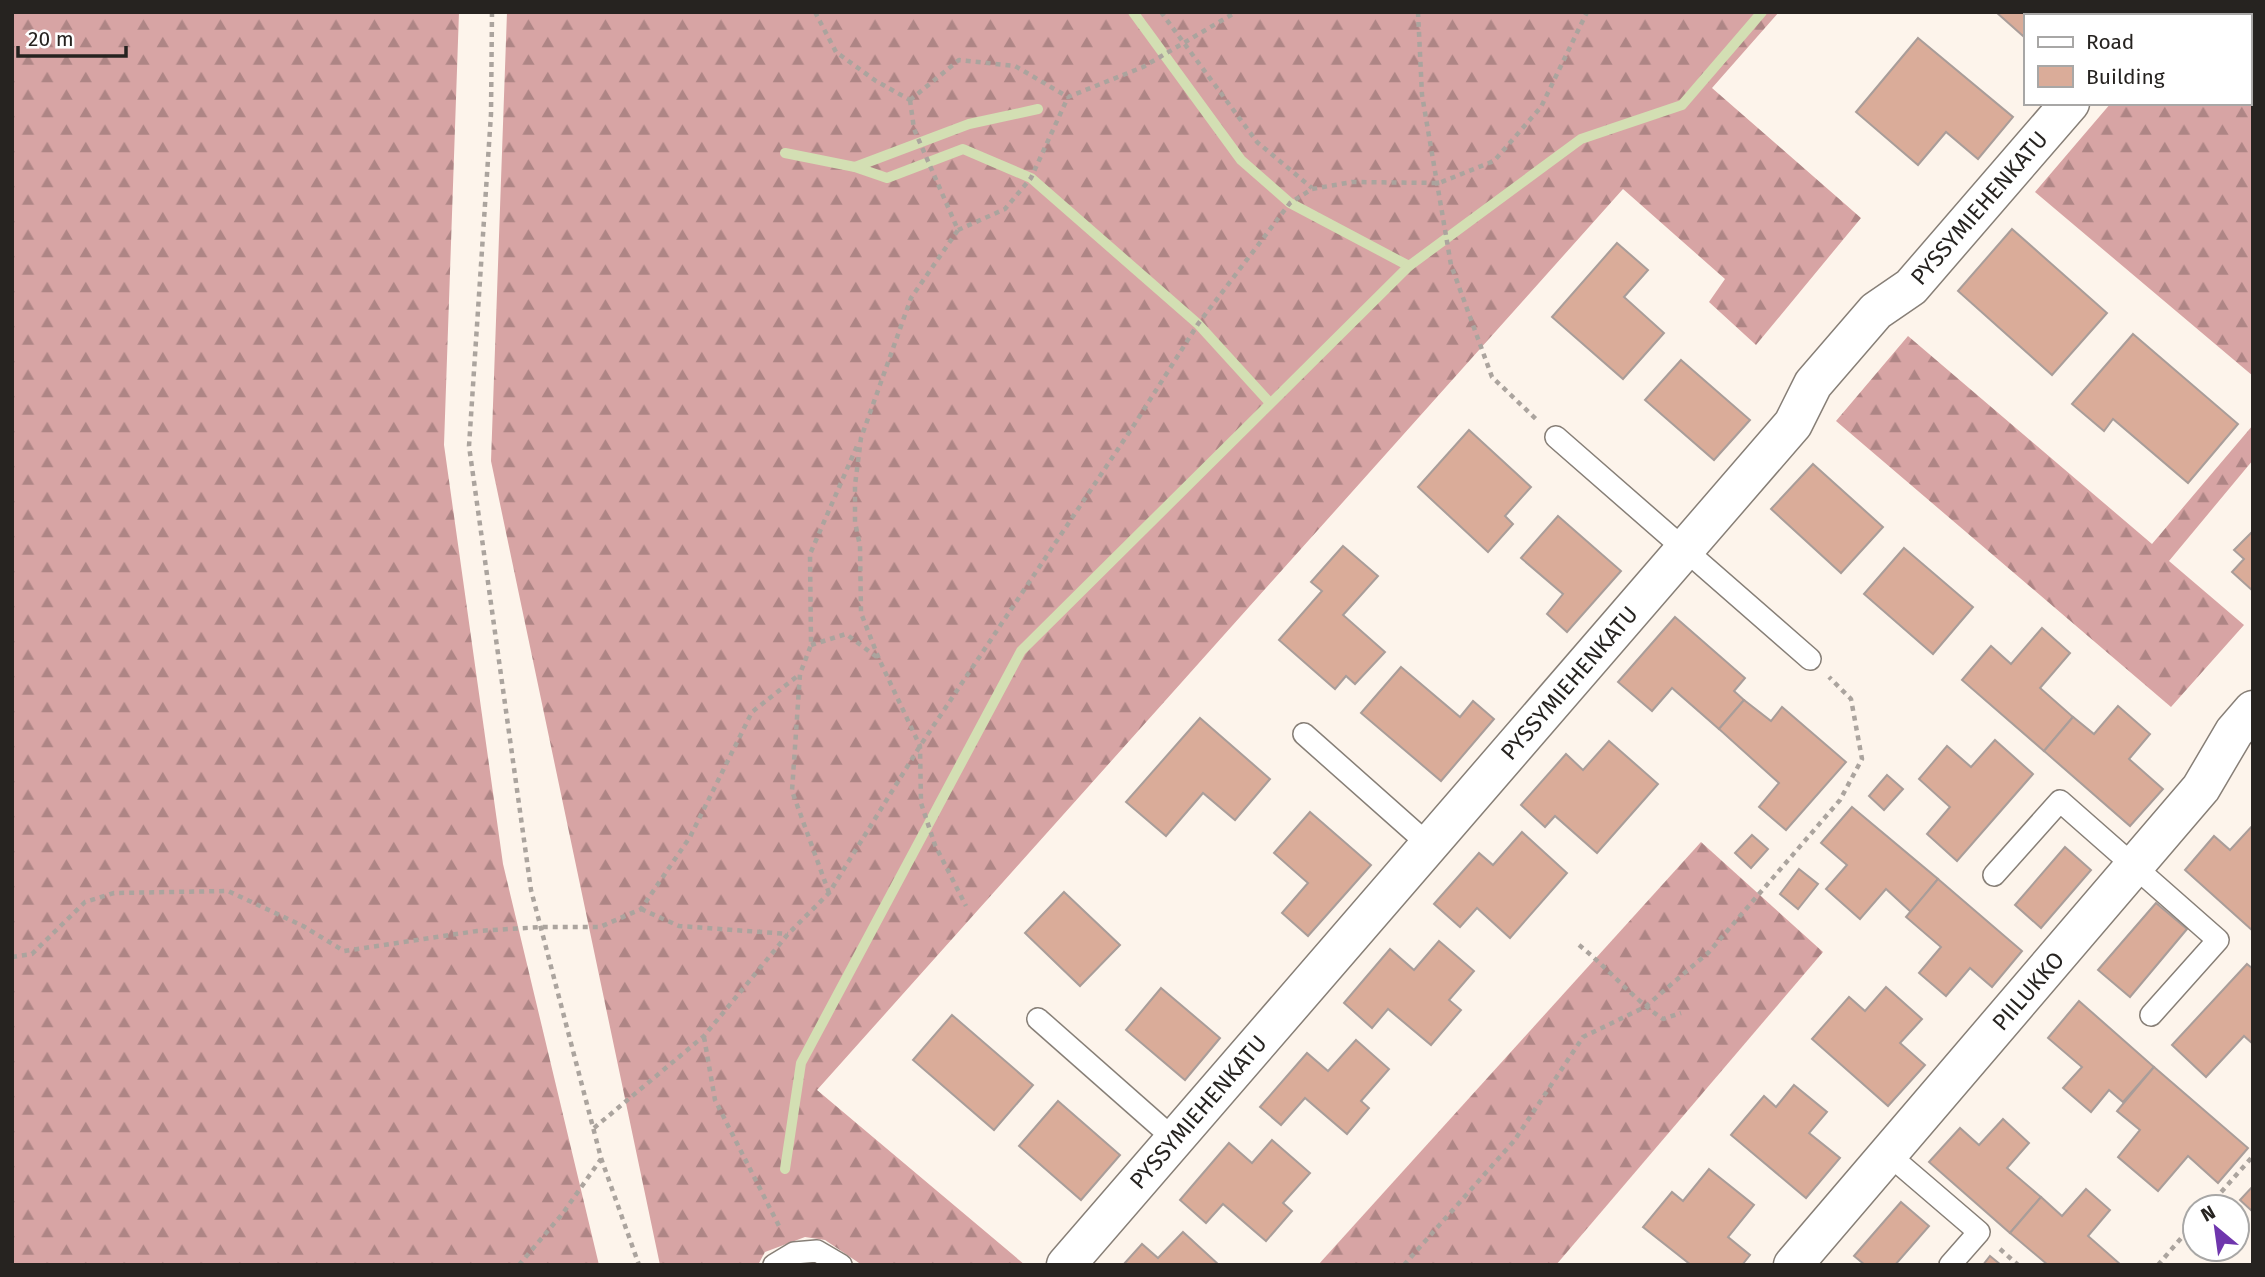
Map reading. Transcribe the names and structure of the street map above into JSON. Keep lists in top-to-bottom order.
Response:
{
  "streets": {
    "street": ["PYSSYMIEHENKATU", "PIILUKKO"]
  },
  "legend": ["Road", "Building"],
  "scale_bar": "20 m",
  "north": "top left"
}
